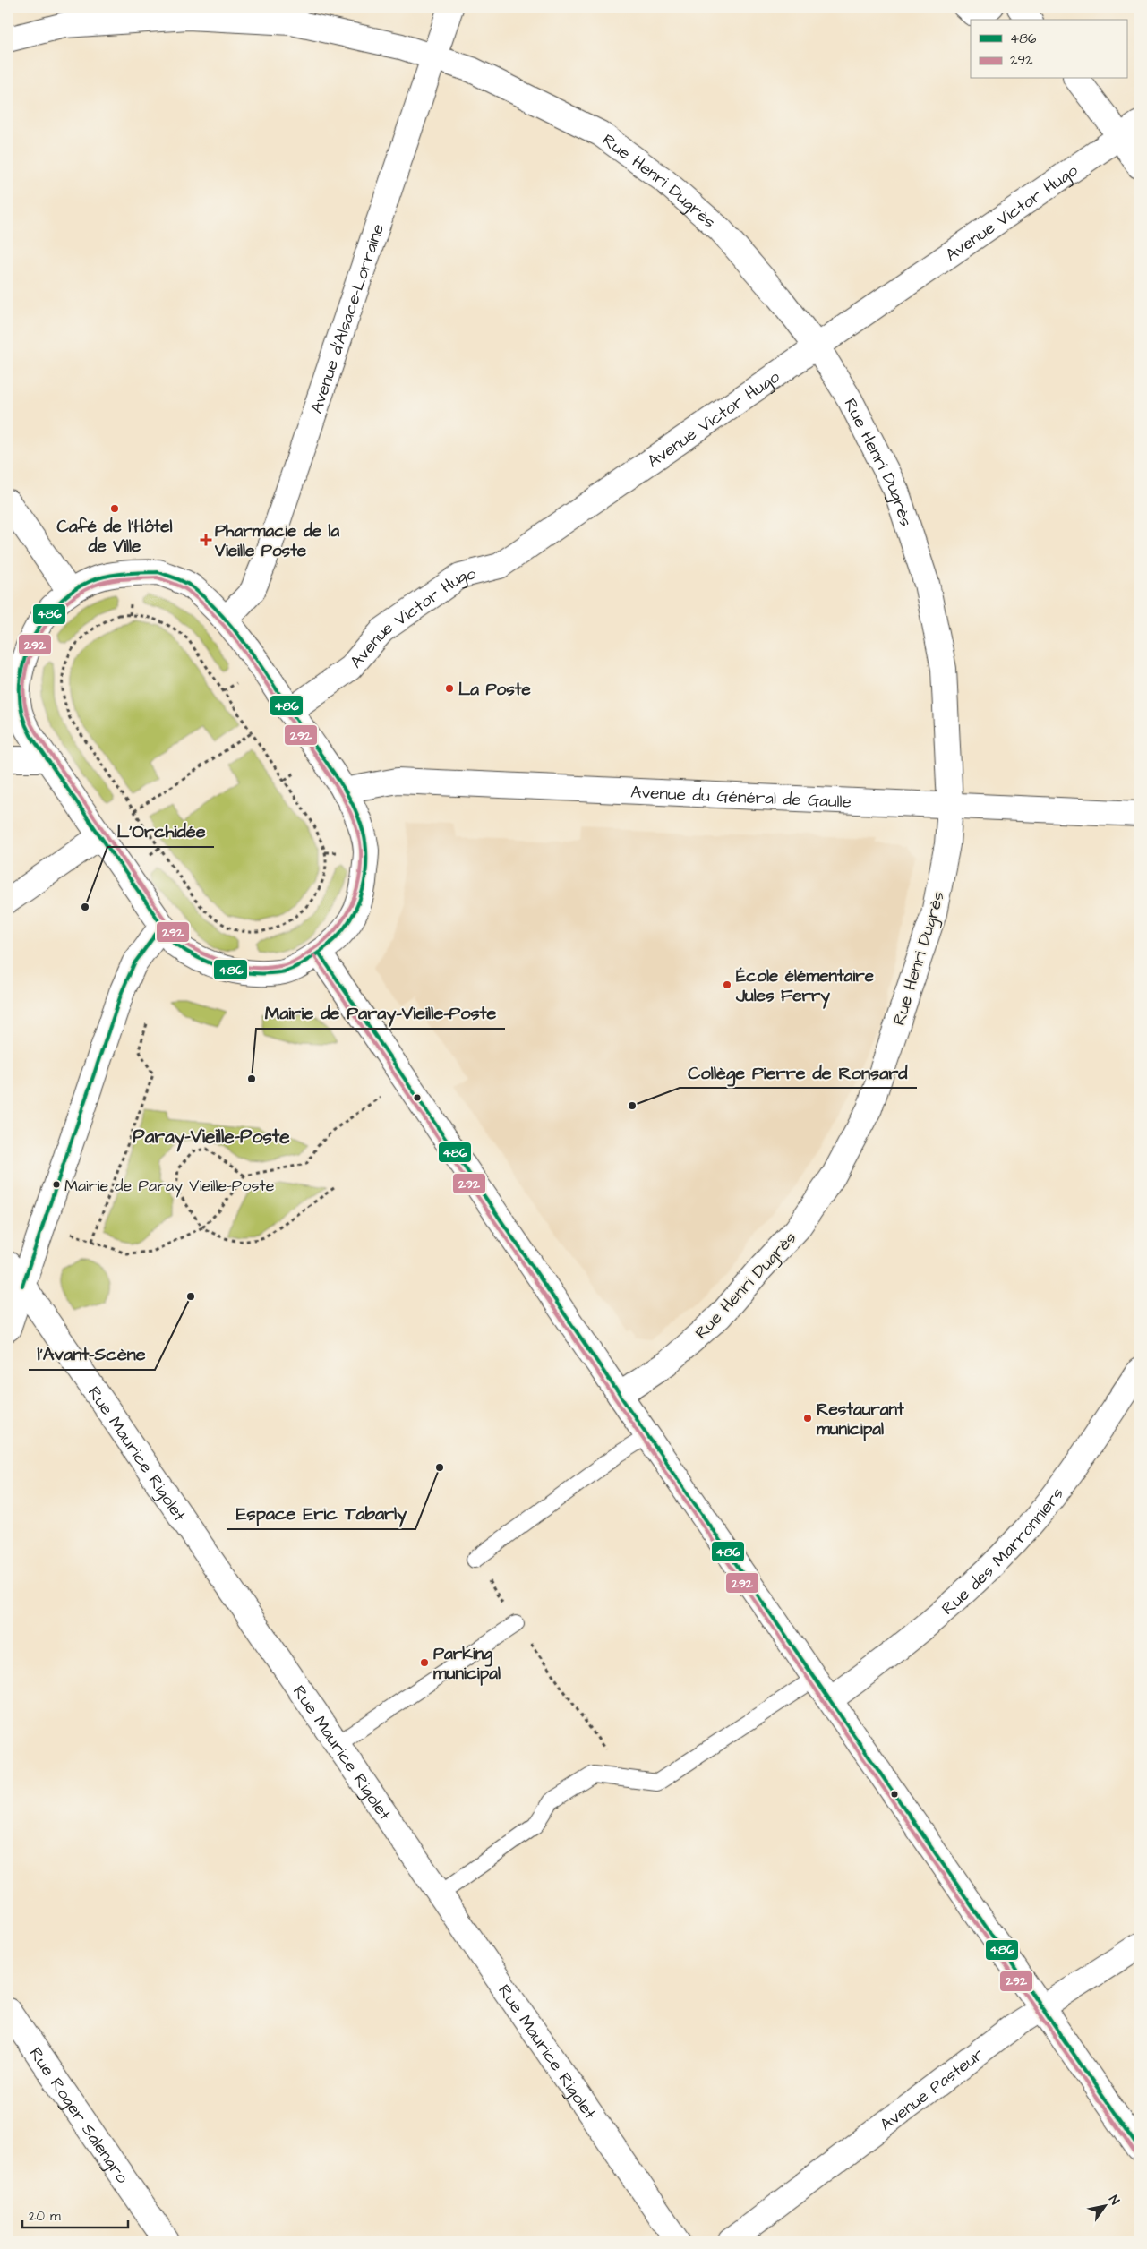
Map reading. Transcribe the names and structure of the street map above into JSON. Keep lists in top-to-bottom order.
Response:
{
  "streets": {
    "street": [
      "Rue Henri Dugrès",
      "Avenue Victor Hugo",
      "Avenue d'Alsace-Lorraine",
      "Avenue du Général de Gaulle",
      "Rue Maurice Rigolet",
      "Rue des Marronniers",
      "Avenue Pasteur",
      "Rue Roger Salengro"
    ]
  },
  "crossings": [
    ["Rue Henri Dugrès", "Avenue Victor Hugo"],
    ["Rue Henri Dugrès", "Avenue d'Alsace-Lorraine"],
    ["Rue Henri Dugrès", "Avenue du Général de Gaulle"]
  ],
  "districts": ["Paray-Vieille-Poste"],
  "places": {
    "other": [
      "Café de l'Hôtel de Ville",
      "La Poste",
      "L'Orchidée",
      "École élémentaire Jules Ferry",
      "Mairie de Paray-Vieille-Poste",
      "Collège Pierre de Ronsard",
      "Mairie de Paray Vieille-Poste",
      "l'Avant-Scène",
      "Restaurant municipal",
      "Espace Eric Tabarly",
      "Parking municipal"
    ],
    "health": ["Pharmacie de la Vieille Poste"]
  },
  "lines": ["transit line 486", "transit line 292"],
  "legend": ["486", "292"],
  "scale_bar": "20 m",
  "north": "top right"
}
